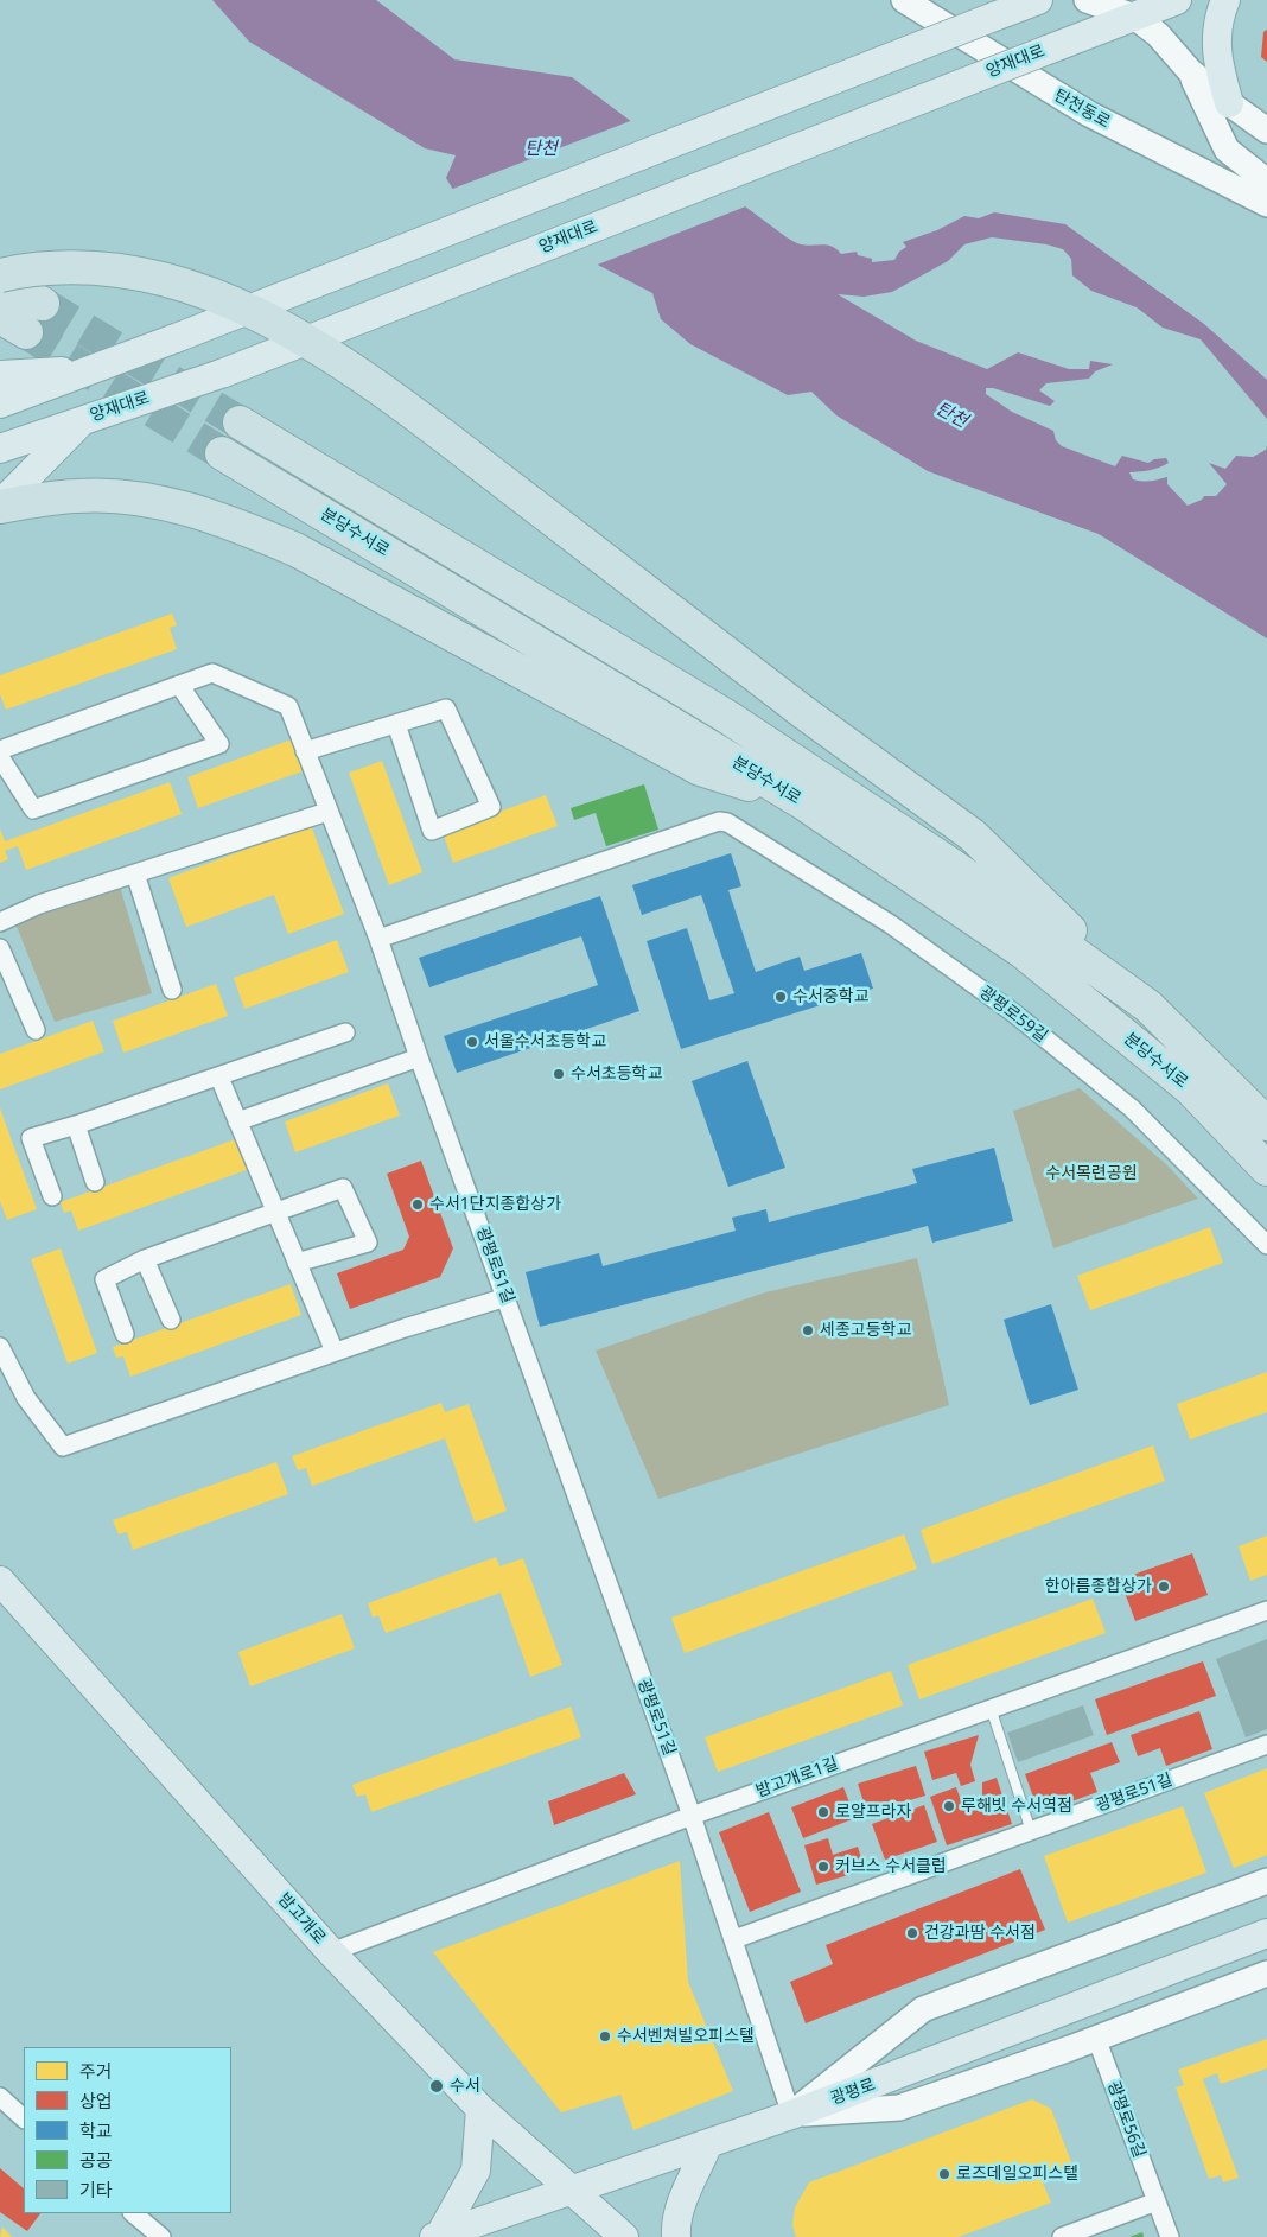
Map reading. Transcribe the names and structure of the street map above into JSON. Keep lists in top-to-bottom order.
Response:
{
  "streets": {
    "highway": ["분당수서로"],
    "main road": [
      "양재대로",
      "탄천동로",
      "밤고개로",
      "광평로"
    ],
    "street": [
      "광평로59길",
      "광평로51길",
      "밤고개로1길",
      "광평로56길"
    ]
  },
  "crossings": [
    ["광평로59길", "광평로51길"],
    ["광평로51길", "밤고개로1길"],
    ["광평로51길", "광평로"],
    ["밤고개로1길", "밤고개로"],
    ["밤고개로", "광평로"]
  ],
  "water": ["탄천"],
  "parks": ["수서목련공원"],
  "places": [
    "수서중학교",
    "서울수서초등학교",
    "수서초등학교",
    "수서1단지종합상가",
    "세종고등학교",
    "한아름종합상가",
    "루해빗 수서역점",
    "로얄프라자",
    "커브스 수서클럽",
    "건강과땀 수서점",
    "수서벤쳐빌오피스텔",
    "수서",
    "로즈데일오피스텔"
  ],
  "legend": [
    "주거",
    "상업",
    "학교",
    "공공",
    "기타"
  ]
}
